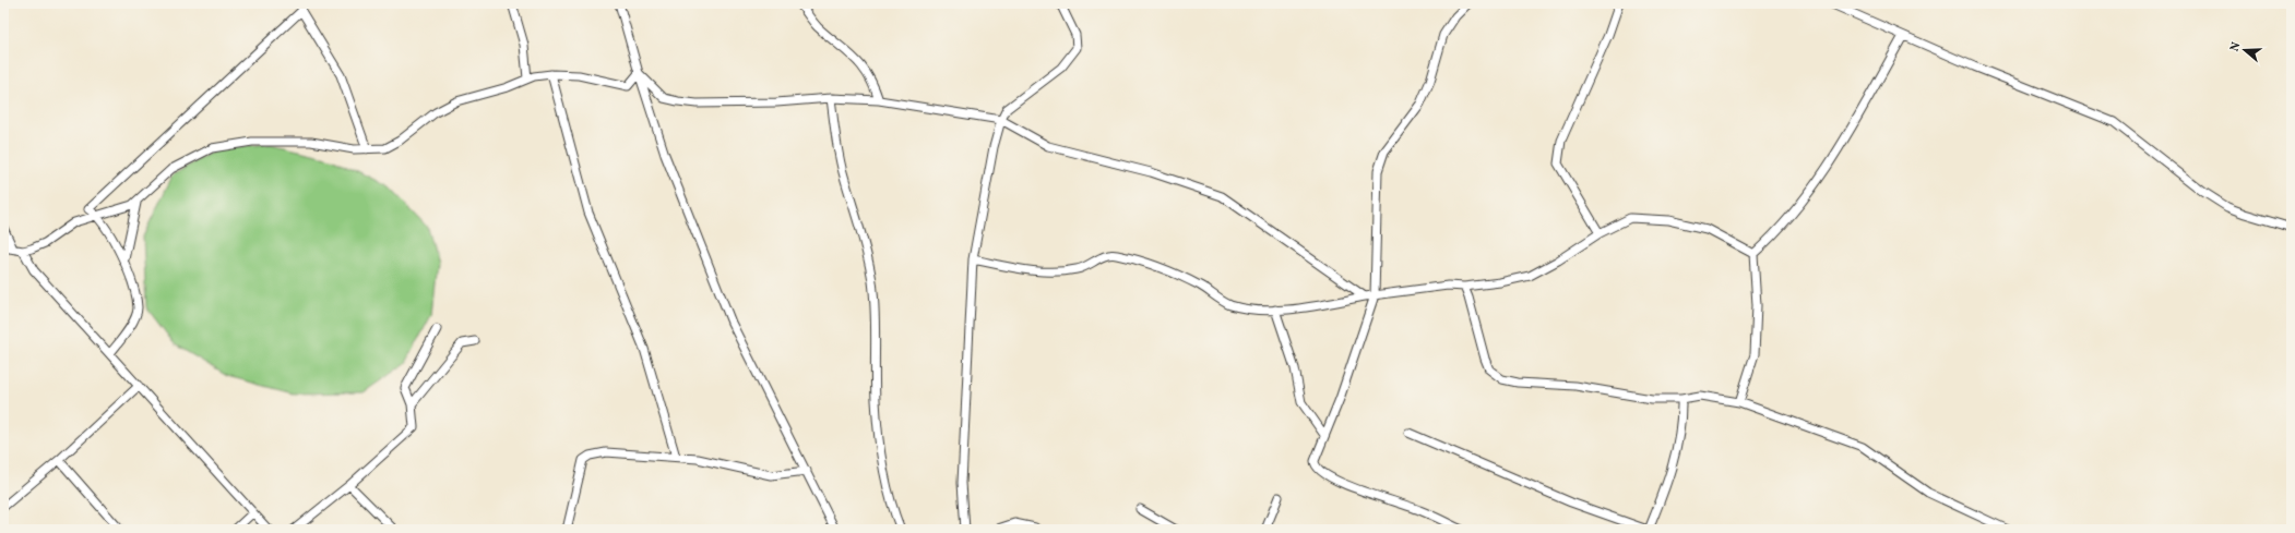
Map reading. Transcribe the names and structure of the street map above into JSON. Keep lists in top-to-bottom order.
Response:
{
  "north": "left"
}
